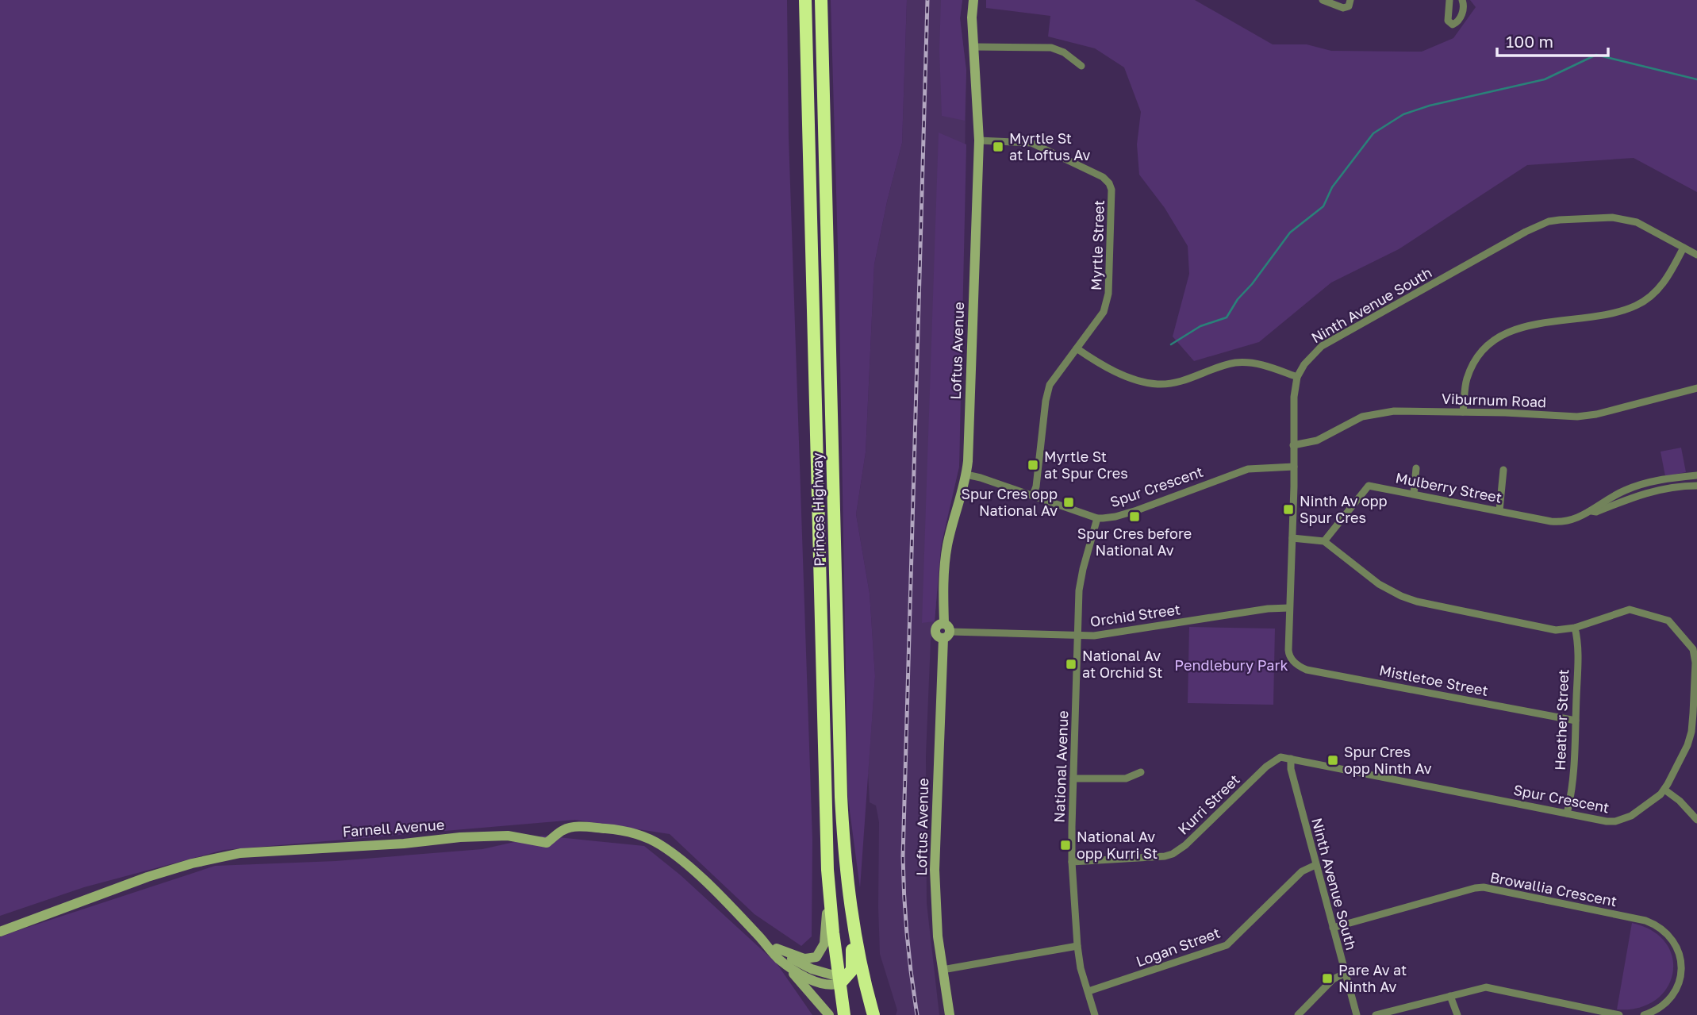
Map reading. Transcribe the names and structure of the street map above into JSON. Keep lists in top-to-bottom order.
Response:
{
  "streets": {
    "highway": ["Princes Highway"],
    "main road": ["Loftus Avenue", "Farnell Avenue"],
    "street": [
      "Myrtle Street",
      "Ninth Avenue South",
      "Viburnum Road",
      "Spur Crescent",
      "Mulberry Street",
      "Orchid Street",
      "Mistletoe Street",
      "Heather Street",
      "National Avenue",
      "Kurri Street",
      "Browallia Crescent",
      "Logan Street"
    ]
  },
  "crossings": [
    ["Myrtle Street", "Loftus Avenue"],
    ["Myrtle Street", "Spur Crescent"],
    ["Ninth Avenue South", "Viburnum Road"],
    ["Ninth Avenue South", "Spur Crescent"],
    ["Ninth Avenue South", "Orchid Street"],
    ["Ninth Avenue South", "Mistletoe Street"],
    ["Ninth Avenue South", "Kurri Street"],
    ["Ninth Avenue South", "Browallia Crescent"],
    ["Ninth Avenue South", "Logan Street"],
    ["Loftus Avenue", "Spur Crescent"],
    ["Loftus Avenue", "Orchid Street"],
    ["Spur Crescent", "Mulberry Street"],
    ["Spur Crescent", "Heather Street"],
    ["Spur Crescent", "National Avenue"],
    ["Spur Crescent", "Kurri Street"],
    ["Princes Highway", "Farnell Avenue"],
    ["Orchid Street", "National Avenue"],
    ["Mistletoe Street", "Heather Street"],
    ["National Avenue", "Kurri Street"],
    ["National Avenue", "Logan Street"]
  ],
  "parks": ["Pendlebury Park"],
  "places": {
    "transit": [
      "Myrtle St at Loftus Av",
      "Myrtle St at Spur Cres",
      "Spur Cres opp National Av",
      "Ninth Av opp Spur Cres",
      "Spur Cres before National Av",
      "National Av at Orchid St",
      "Spur Cres opp Ninth Av",
      "National Av opp Kurri St",
      "Pare Av at Ninth Av"
    ]
  },
  "scale_bar": "100 m"
}
